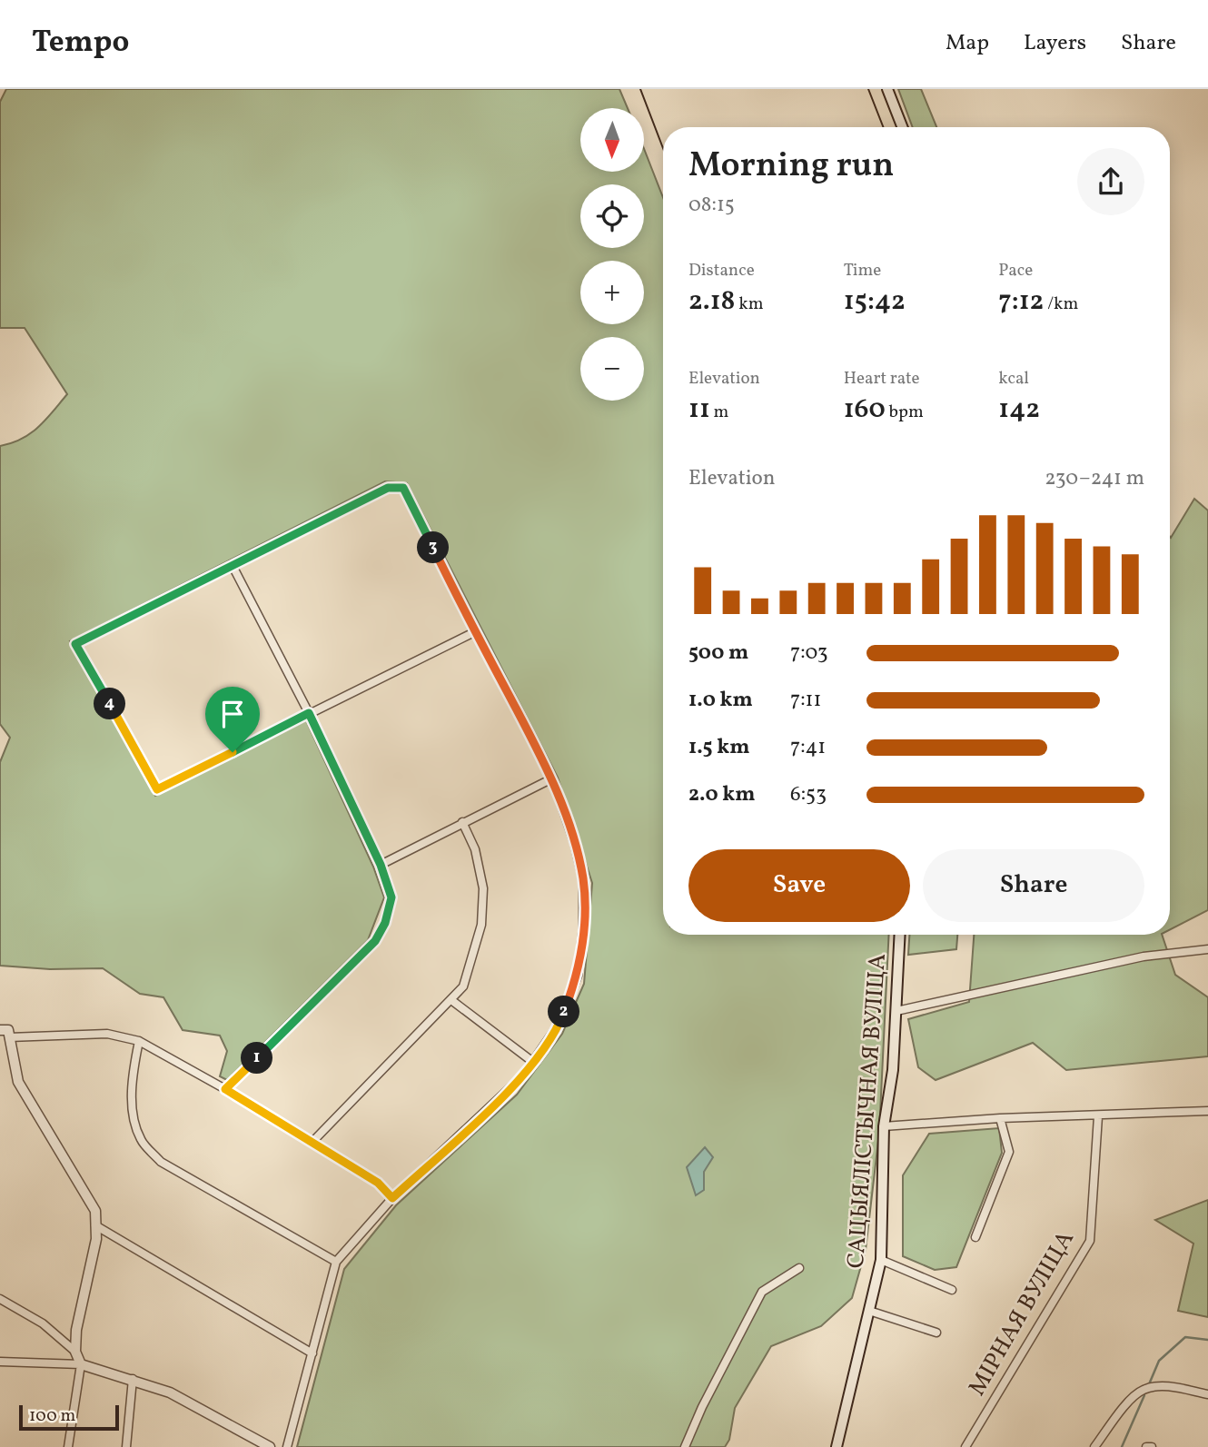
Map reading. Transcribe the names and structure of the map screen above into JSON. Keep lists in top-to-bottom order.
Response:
{
  "streets": {
    "main road": ["САЦЫЯЛІСТЫЧНАЯ ВУЛІЦА"],
    "street": ["МІРНАЯ ВУЛІЦА"]
  },
  "scale_bar": "100 m",
  "north": "bottom",
  "page": {
    "header": "Tempo",
    "nav": ["Map", "Layers", "Share"],
    "map_buttons": ["+", "−"],
    "heading": ["Morning run", "08:15"],
    "stats": [
      ["Distance", "2.18 km"],
      ["Time", "15:42"],
      ["Pace", "7:12 /km"],
      ["Elevation", "11 m"],
      ["Heart rate", "160 bpm"],
      ["kcal", "142"]
    ],
    "chart": ["Elevation", "230–241 m"],
    "pins": [
      "3",
      "4",
      "2",
      "1"
    ],
    "list": [
      {
        "name": "500 m",
        "note": "7:03"
      },
      {
        "name": "1.0 km",
        "note": "7:11"
      },
      {
        "name": "1.5 km",
        "note": "7:41"
      },
      {
        "name": "2.0 km",
        "note": "6:53"
      }
    ],
    "buttons": ["Save", "Share"],
    "scale": "100 m"
  }
}
